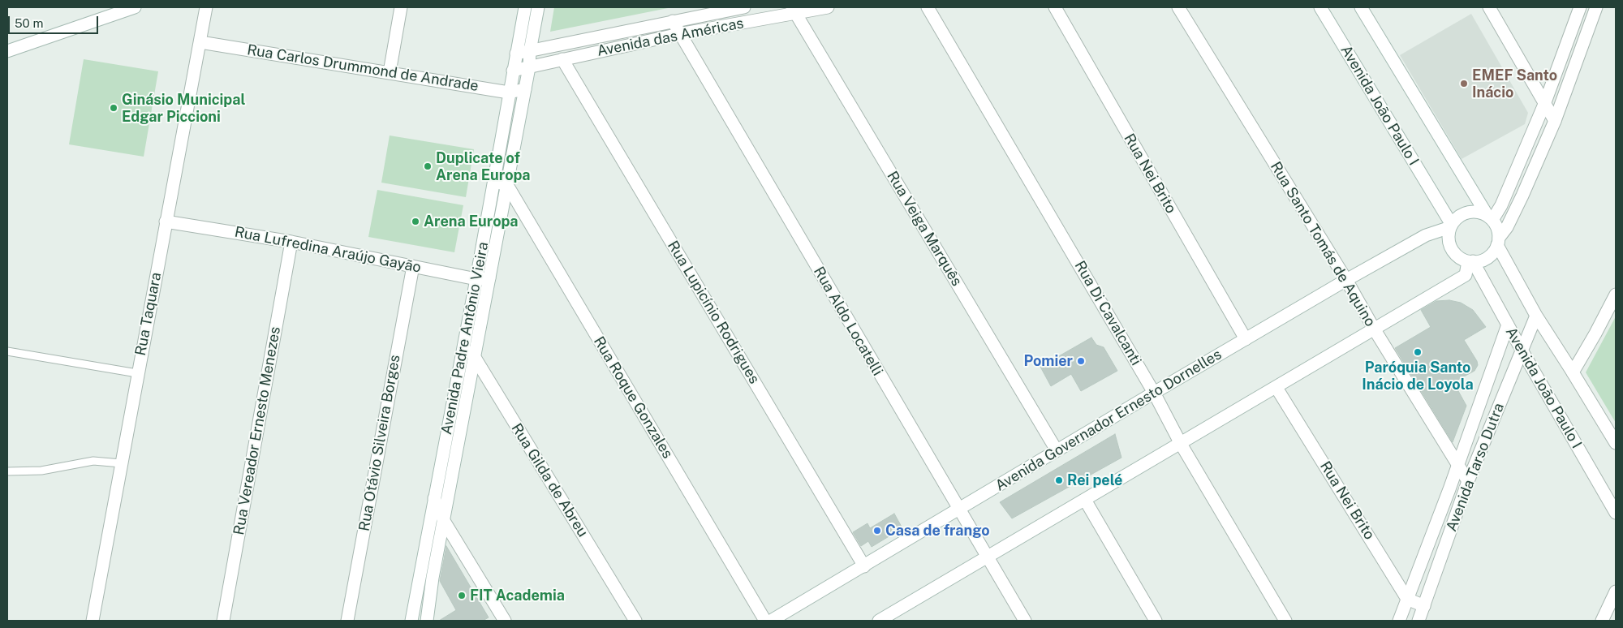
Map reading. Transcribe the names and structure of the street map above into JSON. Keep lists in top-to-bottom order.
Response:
{
  "streets": {
    "street": [
      "Avenida das Américas",
      "Rua Carlos Drummond de Andrade",
      "Avenida João Paulo I",
      "Rua Nei Brito",
      "Rua Veiga Marquês",
      "Rua Santo Tomás de Aquino",
      "Rua Lufredina Araújo Gayão",
      "Rua Lupicínio Rodrigues",
      "Rua Di Cavalcanti",
      "Rua Taquara",
      "Rua Aldo Locatelli",
      "Avenida Padre Antônio Vieira",
      "Rua Roque Gonzales",
      "Avenida Governador Ernesto Dornelles",
      "Rua Vereador Ernesto Menezes",
      "Rua Otávio Silveira Borges",
      "Avenida Tarso Dutra",
      "Rua Gilda de Abreu"
    ]
  },
  "crossings": [
    ["Avenida das Américas", "Rua Veiga Marquês"],
    ["Avenida das Américas", "Rua Lupicínio Rodrigues"],
    ["Avenida das Américas", "Rua Aldo Locatelli"],
    ["Avenida das Américas", "Avenida Padre Antônio Vieira"],
    ["Rua Carlos Drummond de Andrade", "Rua Taquara"],
    ["Rua Carlos Drummond de Andrade", "Avenida Padre Antônio Vieira"],
    ["Avenida João Paulo I", "Avenida Governador Ernesto Dornelles"],
    ["Avenida João Paulo I", "Avenida Tarso Dutra"],
    ["Rua Nei Brito", "Avenida Governador Ernesto Dornelles"],
    ["Rua Nei Brito", "Avenida Tarso Dutra"],
    ["Rua Veiga Marquês", "Avenida Governador Ernesto Dornelles"],
    ["Rua Santo Tomás de Aquino", "Avenida Governador Ernesto Dornelles"],
    ["Rua Santo Tomás de Aquino", "Avenida Tarso Dutra"],
    ["Rua Lufredina Araújo Gayão", "Rua Taquara"],
    ["Rua Lufredina Araújo Gayão", "Avenida Padre Antônio Vieira"],
    ["Rua Lufredina Araújo Gayão", "Rua Vereador Ernesto Menezes"],
    ["Rua Lufredina Araújo Gayão", "Rua Otávio Silveira Borges"],
    ["Rua Lupicínio Rodrigues", "Avenida Governador Ernesto Dornelles"],
    ["Rua Di Cavalcanti", "Avenida Governador Ernesto Dornelles"],
    ["Rua Aldo Locatelli", "Avenida Governador Ernesto Dornelles"],
    ["Avenida Padre Antônio Vieira", "Rua Roque Gonzales"],
    ["Avenida Padre Antônio Vieira", "Rua Gilda de Abreu"]
  ],
  "places": [
    "EMEF Santo Inácio",
    "Ginásio Municipal Edgar Piccioni",
    "Duplicate of Arena Europa",
    "Arena Europa",
    "Paróquia Santo Inácio de Loyola",
    "Pomier",
    "Rei pelé",
    "Casa de frango",
    "FIT Academia"
  ],
  "scale_bar": "50 m"
}
